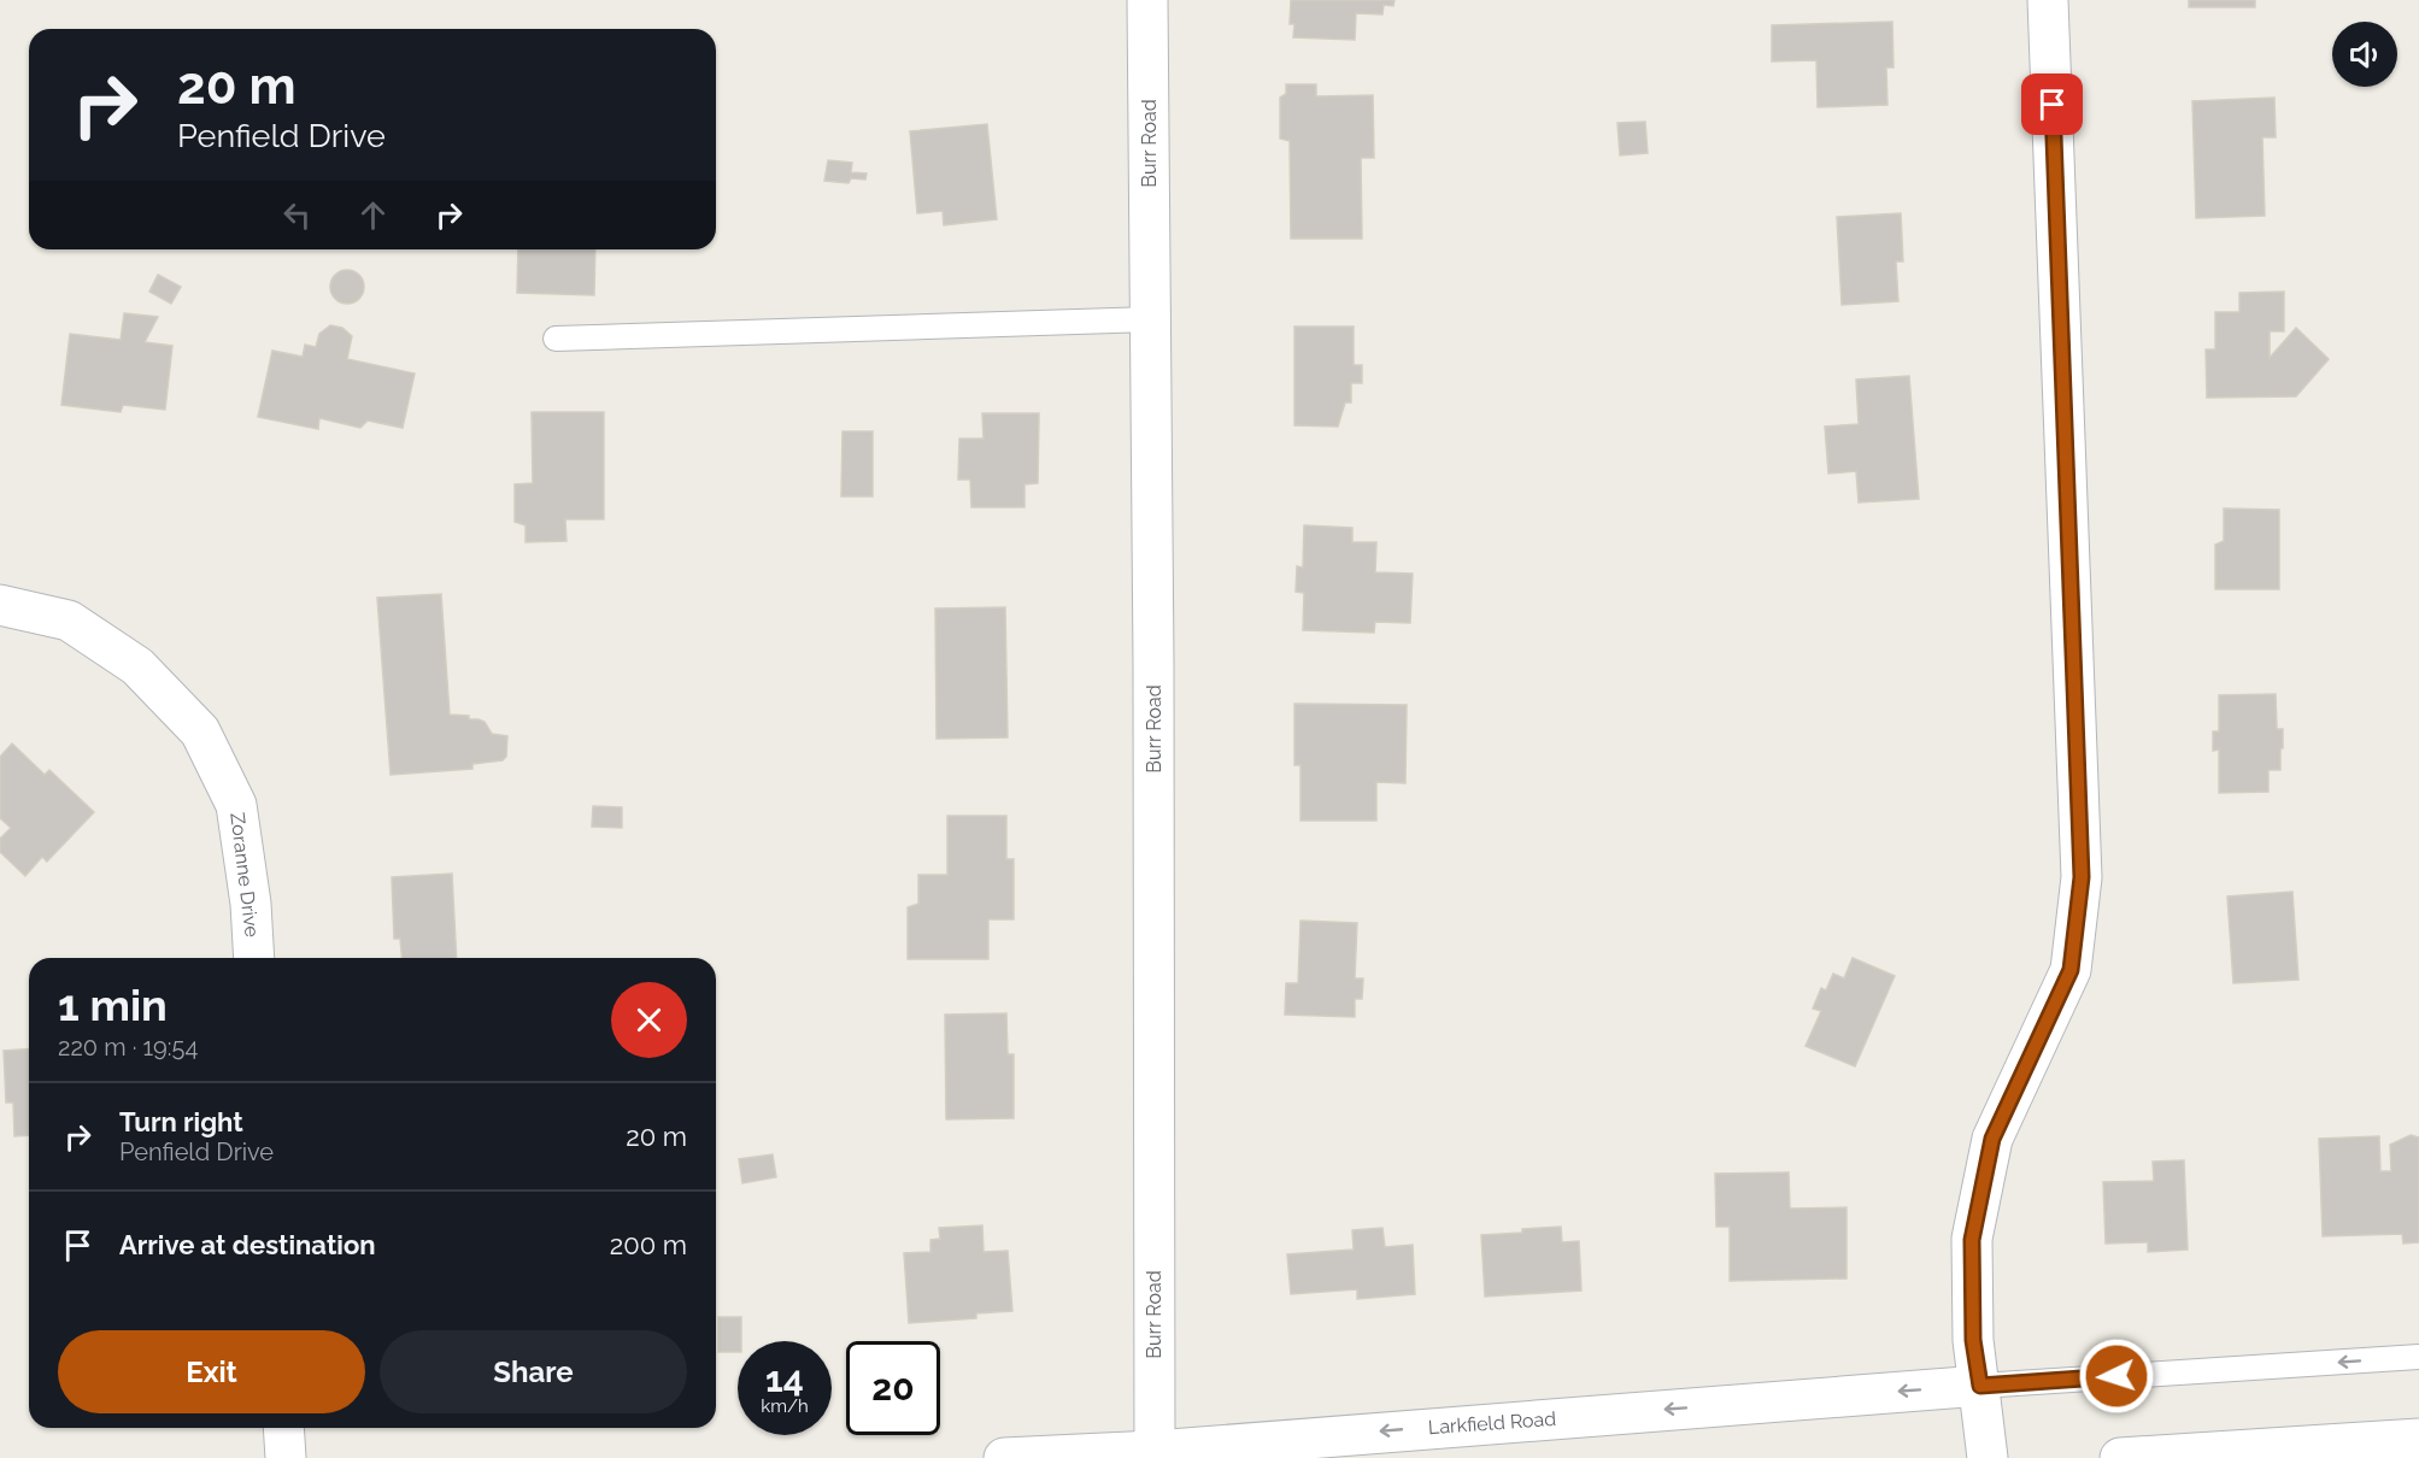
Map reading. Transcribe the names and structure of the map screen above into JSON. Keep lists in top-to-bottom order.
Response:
{
  "streets": {
    "street": ["Burr Road", "Zoranne Drive", "Larkfield Road"]
  },
  "crossings": [
    ["Burr Road", "Larkfield Road"]
  ],
  "one_way": ["Larkfield Road"],
  "page": {
    "turn": ["20 m", "Penfield Drive"],
    "heading": ["1 min", "220 m · 19:54"],
    "list": [
      {
        "name": "Turn right",
        "note": "Penfield Drive",
        "value": "20 m"
      },
      {
        "name": "Arrive at destination",
        "value": "200 m"
      }
    ],
    "buttons": ["Exit", "Share"],
    "speed": "14 km/h",
    "limit": "20"
  }
}
